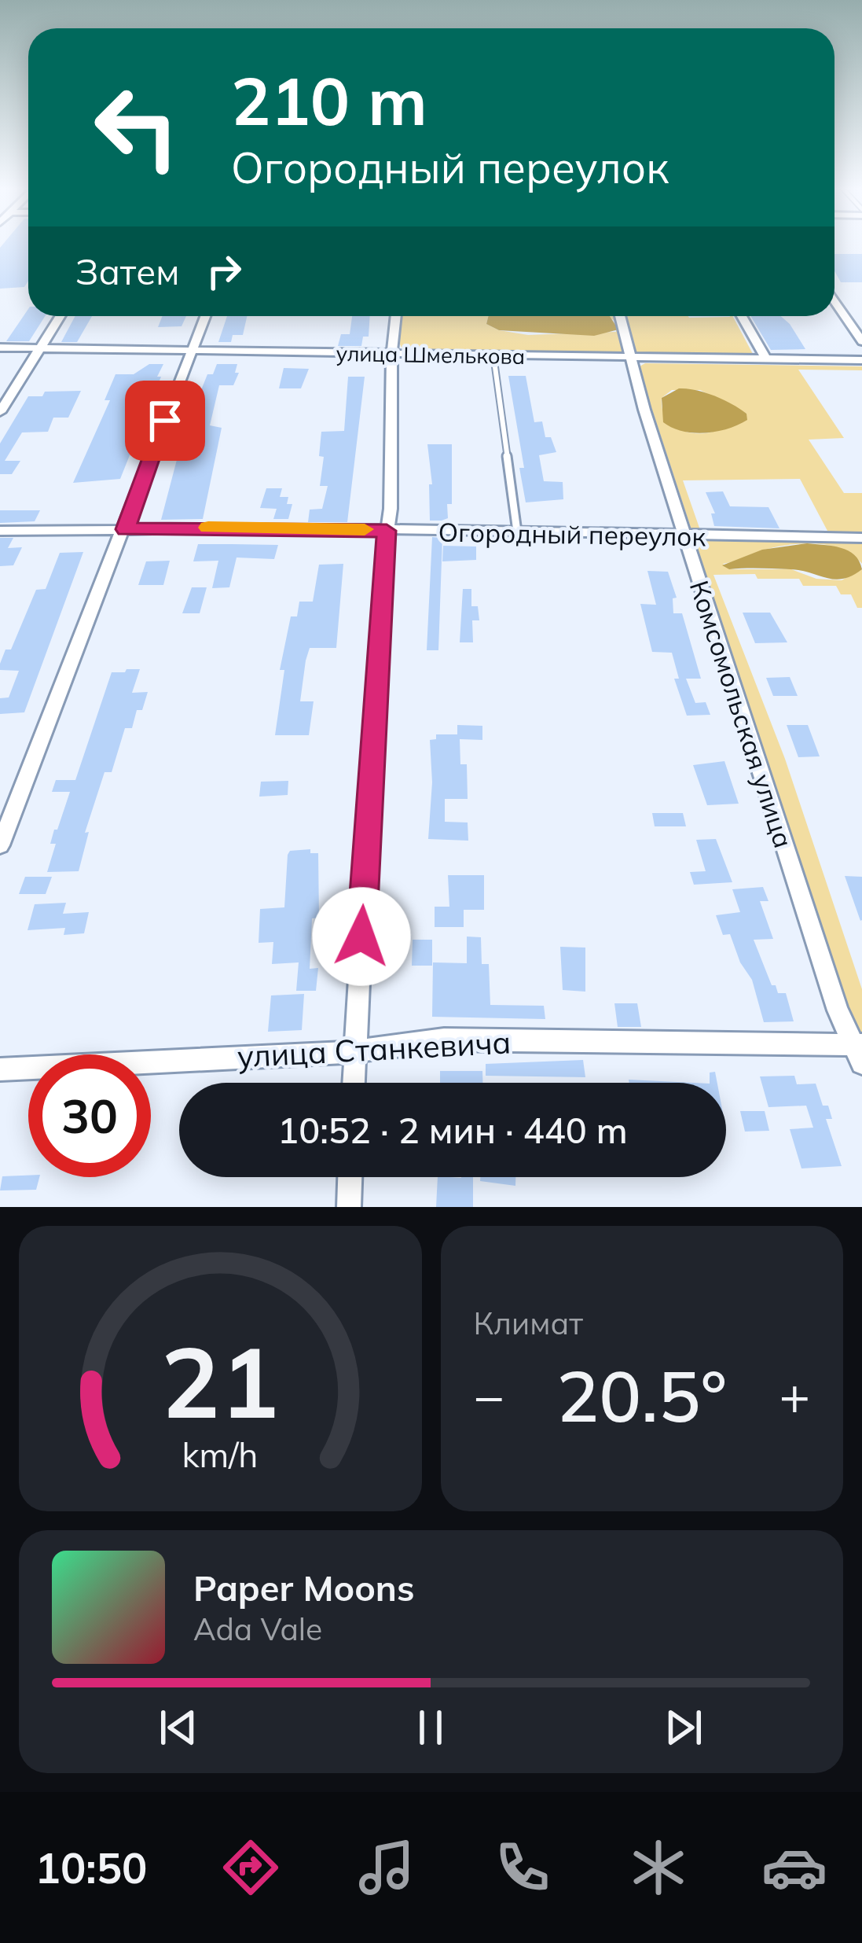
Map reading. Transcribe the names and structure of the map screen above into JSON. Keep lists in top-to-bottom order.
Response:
{
  "streets": {
    "street": [
      "улица Шмелькова",
      "Огородный переулок",
      "Комсомольская улица",
      "улица Станкевича"
    ]
  },
  "crossings": [
    ["улица Шмелькова", "Комсомольская улица"],
    ["Огородный переулок", "Комсомольская улица"],
    ["Комсомольская улица", "улица Станкевича"]
  ],
  "page": {
    "turn": ["210 m", "Огородный переулок"],
    "then": "Затем",
    "limit": "30",
    "trip": "10:52 · 2 мин · 440 m",
    "tile": "Климат",
    "heat": ["−", "20.5°", "+"],
    "song": ["Paper Moons", "Ada Vale"],
    "tabs": "10:50",
    "gauge": ["21", "km/h"]
  }
}
